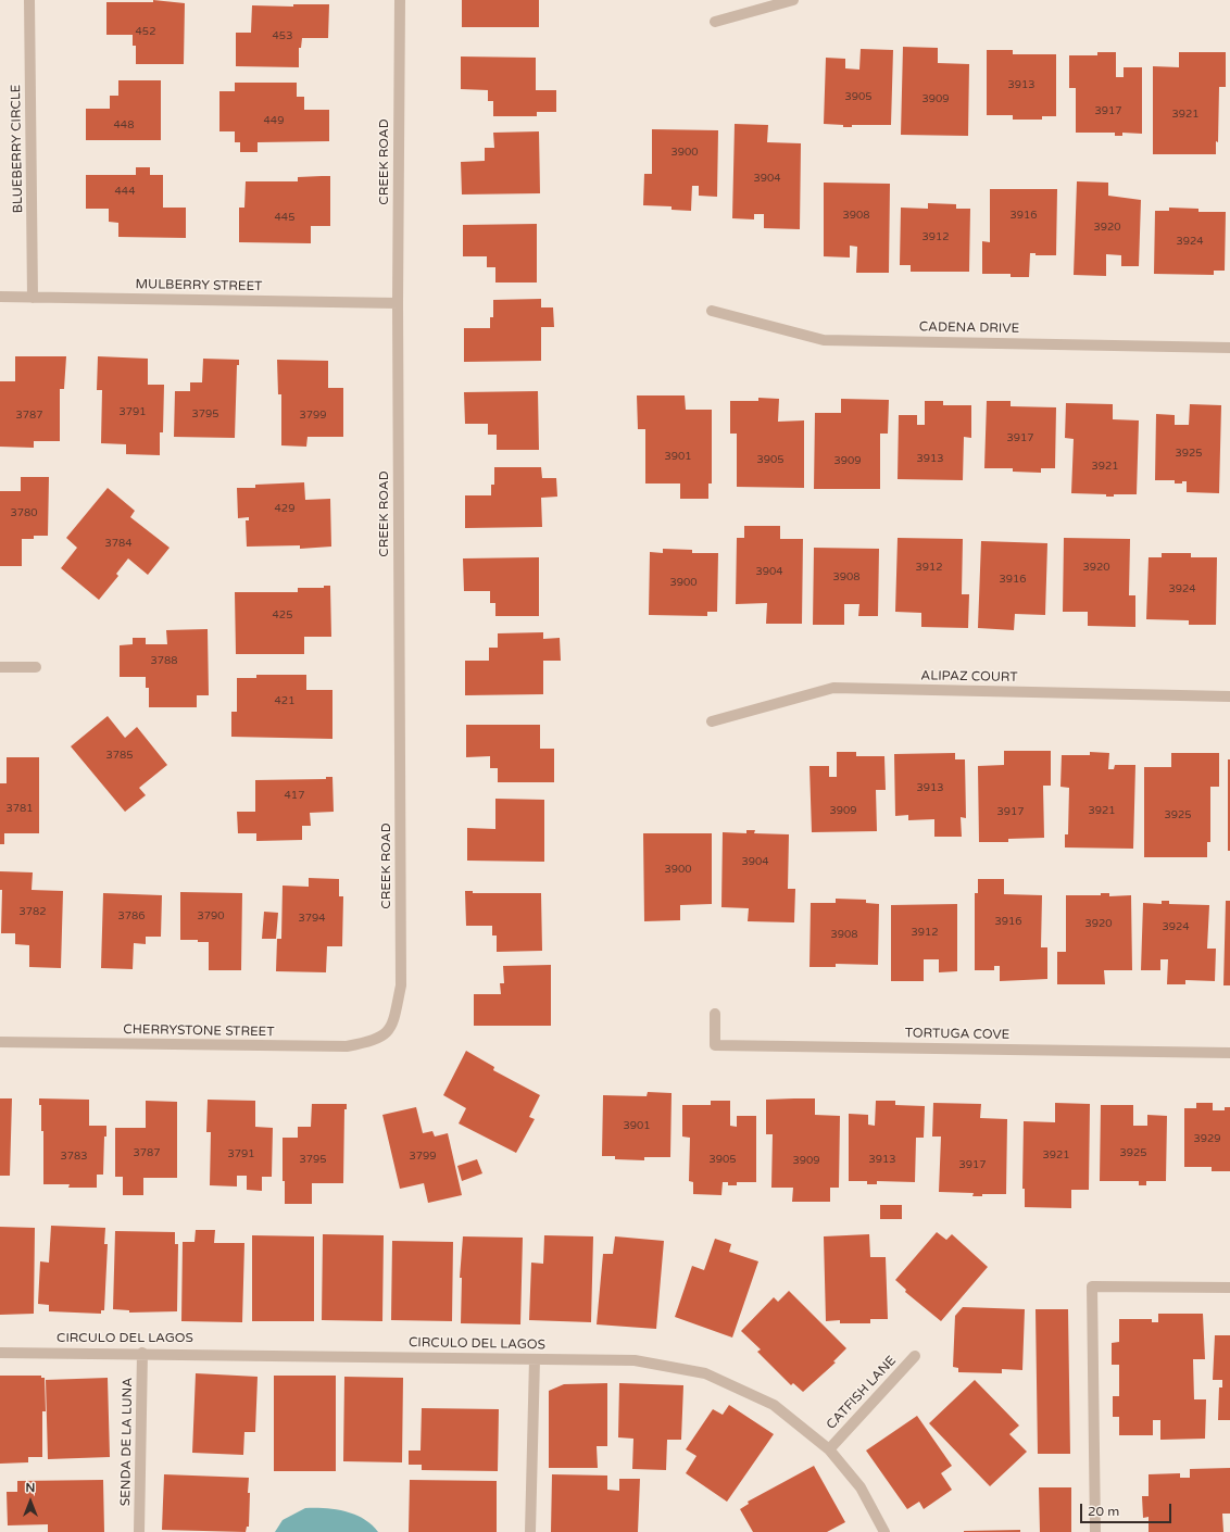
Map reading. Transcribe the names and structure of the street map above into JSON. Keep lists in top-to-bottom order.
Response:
{
  "streets": {
    "street": [
      "BLUEBERRY CIRCLE",
      "CREEK ROAD",
      "MULBERRY STREET",
      "CADENA DRIVE",
      "ALIPAZ COURT",
      "CHERRYSTONE STREET",
      "TORTUGA COVE",
      "CIRCULO DEL LAGOS",
      "CATFISH LANE",
      "SENDA DE LA LUNA"
    ]
  },
  "crossings": [
    ["BLUEBERRY CIRCLE", "MULBERRY STREET"],
    ["CREEK ROAD", "MULBERRY STREET"],
    ["CREEK ROAD", "CHERRYSTONE STREET"],
    ["CIRCULO DEL LAGOS", "CATFISH LANE"],
    ["CIRCULO DEL LAGOS", "SENDA DE LA LUNA"]
  ],
  "house_numbers": [
    "452",
    "453",
    "3913",
    "3905",
    "3909",
    "3917",
    "3921",
    "449",
    "448",
    "3900",
    "3904",
    "444",
    "3908",
    "3916",
    "445",
    "3920",
    "3912",
    "3924",
    "3791",
    "3795",
    "3787",
    "3799",
    "3917",
    "3925",
    "3901",
    "3913",
    "3905",
    "3909",
    "3921",
    "429",
    "3780",
    "3784",
    "3912",
    "3920",
    "3904",
    "3908",
    "3916",
    "3900",
    "3924",
    "425",
    "3788",
    "421",
    "3785",
    "3913",
    "417",
    "3781",
    "3909",
    "3921",
    "3917",
    "3925",
    "3904",
    "3900",
    "3782",
    "3786",
    "3790",
    "3794",
    "3916",
    "3920",
    "3924",
    "3912",
    "3908",
    "3901",
    "3929",
    "3787",
    "3925",
    "3791",
    "3921",
    "3783",
    "3799",
    "3795",
    "3905",
    "3913",
    "3909",
    "3917"
  ],
  "scale_bar": "20 m",
  "north": "top"
}
